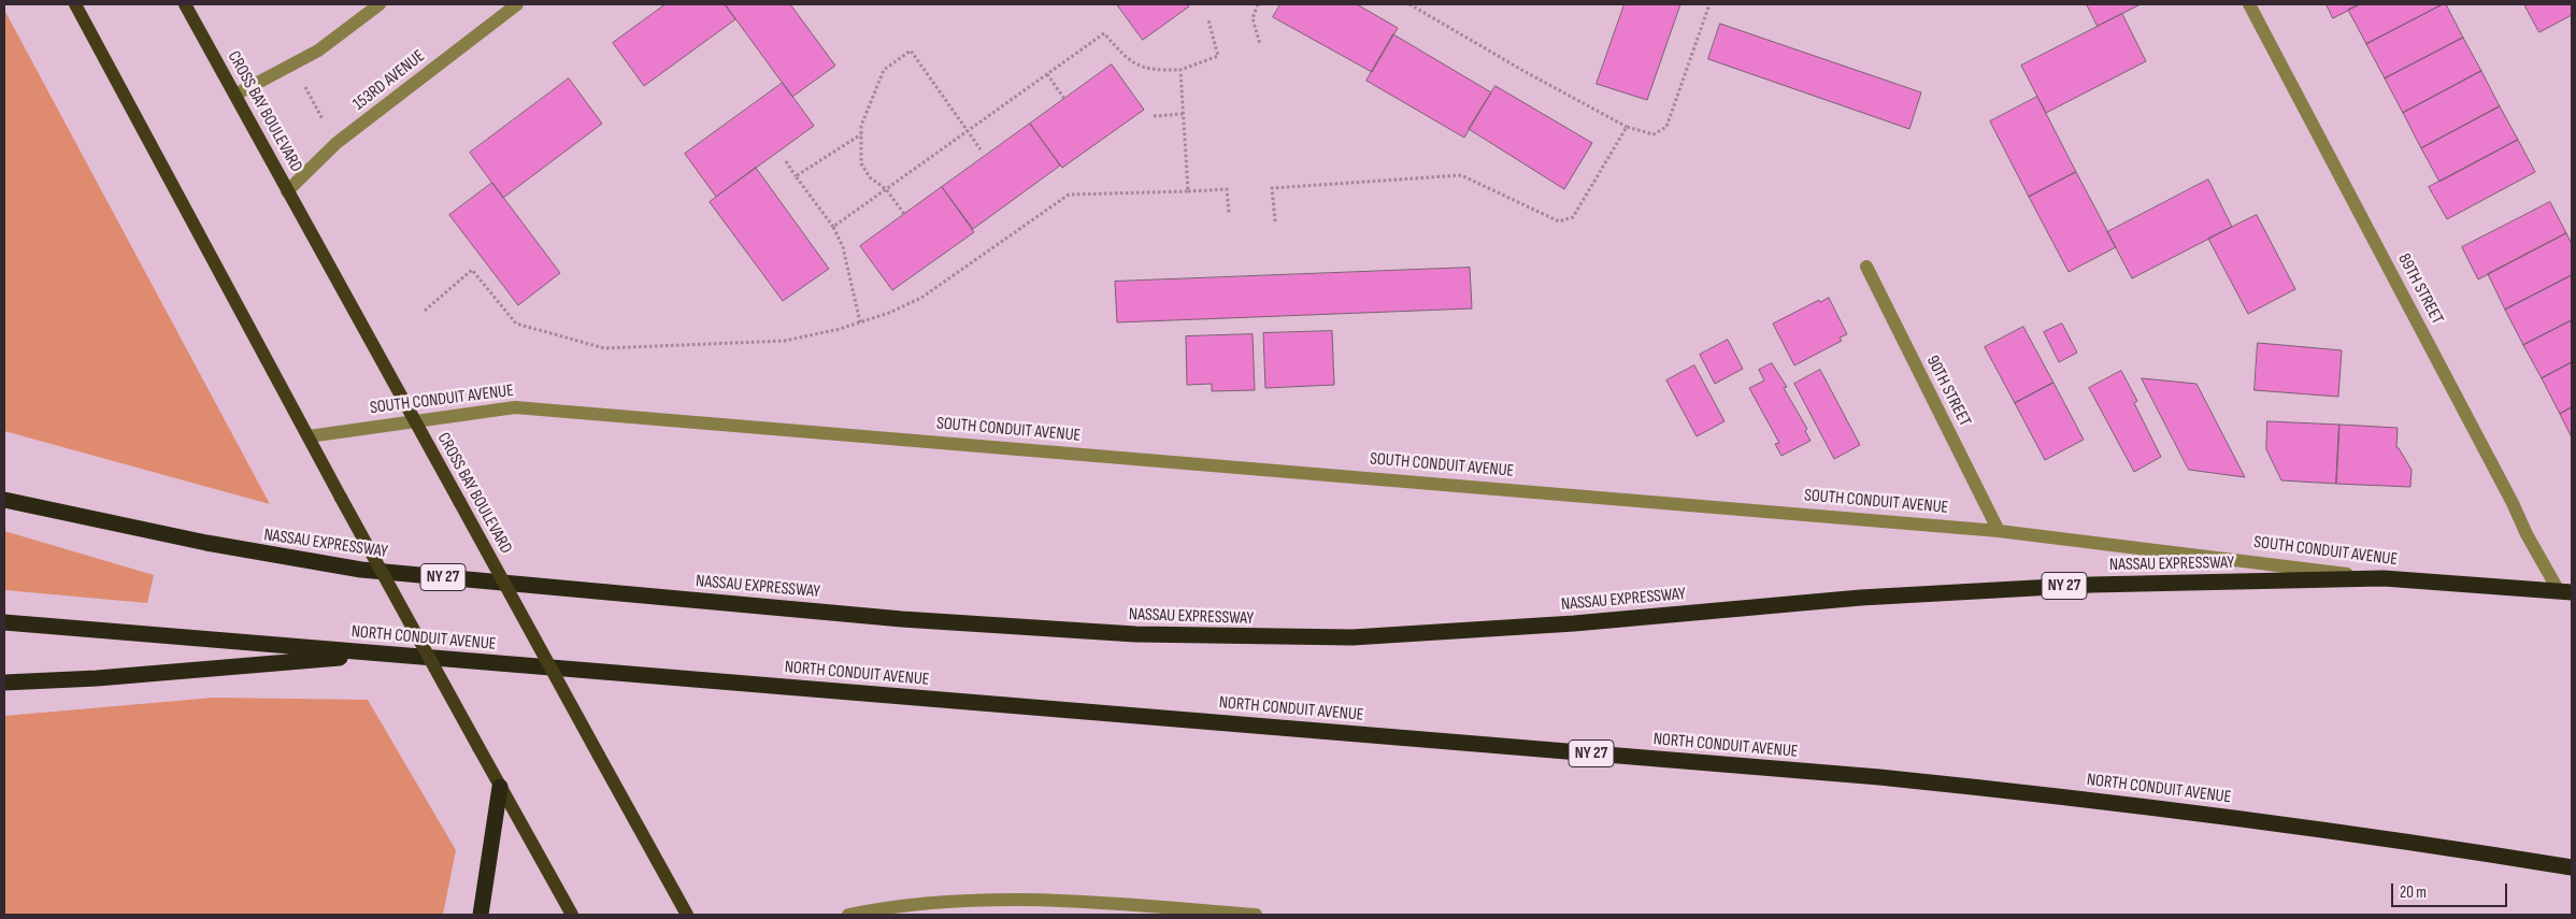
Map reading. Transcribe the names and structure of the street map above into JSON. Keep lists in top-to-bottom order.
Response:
{
  "streets": {
    "highway": [
      "SOUTH CONDUIT AVENUE",
      "NASSAU EXPRESSWAY",
      "NY 27",
      "NORTH CONDUIT AVENUE"
    ],
    "main road": ["CROSS BAY BOULEVARD"],
    "street": ["153RD AVENUE", "89TH STREET", "90TH STREET"]
  },
  "crossings": [
    ["153RD AVENUE", "CROSS BAY BOULEVARD"],
    ["CROSS BAY BOULEVARD", "SOUTH CONDUIT AVENUE"],
    ["89TH STREET", "SOUTH CONDUIT AVENUE"],
    ["90TH STREET", "SOUTH CONDUIT AVENUE"],
    ["SOUTH CONDUIT AVENUE", "NASSAU EXPRESSWAY"]
  ],
  "scale_bar": "20 m"
}
